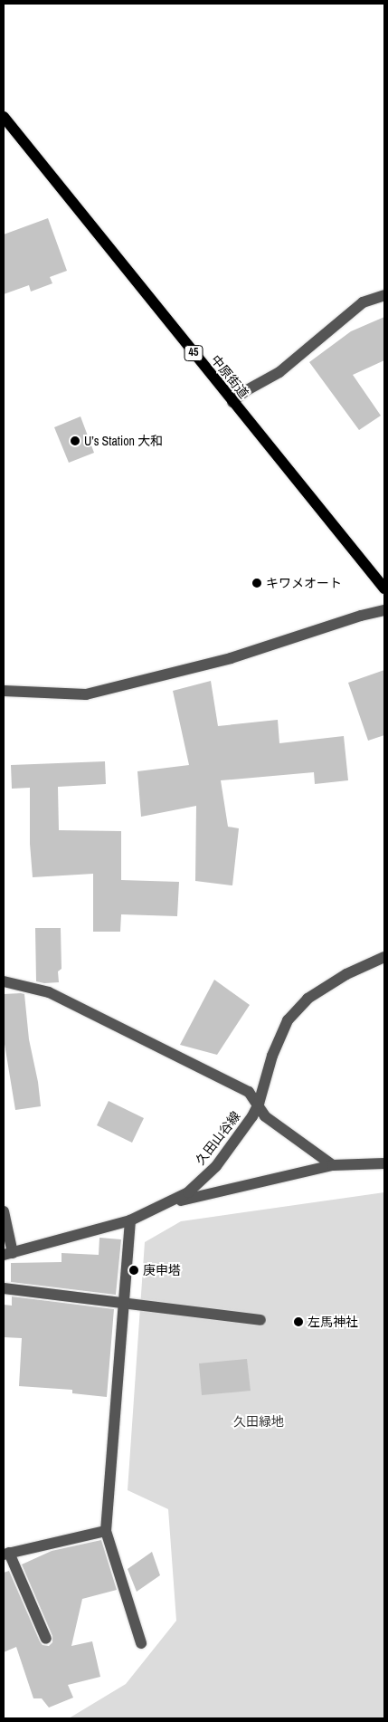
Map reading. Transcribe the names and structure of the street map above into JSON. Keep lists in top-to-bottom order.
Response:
{
  "streets": {
    "main road": ["45", "中原街道"],
    "street": ["久田山谷線"]
  },
  "parks": ["久田緑地"],
  "places": [
    "U’s Station 大和",
    "キワメオート",
    "庚申塔",
    "左馬神社"
  ]
}
